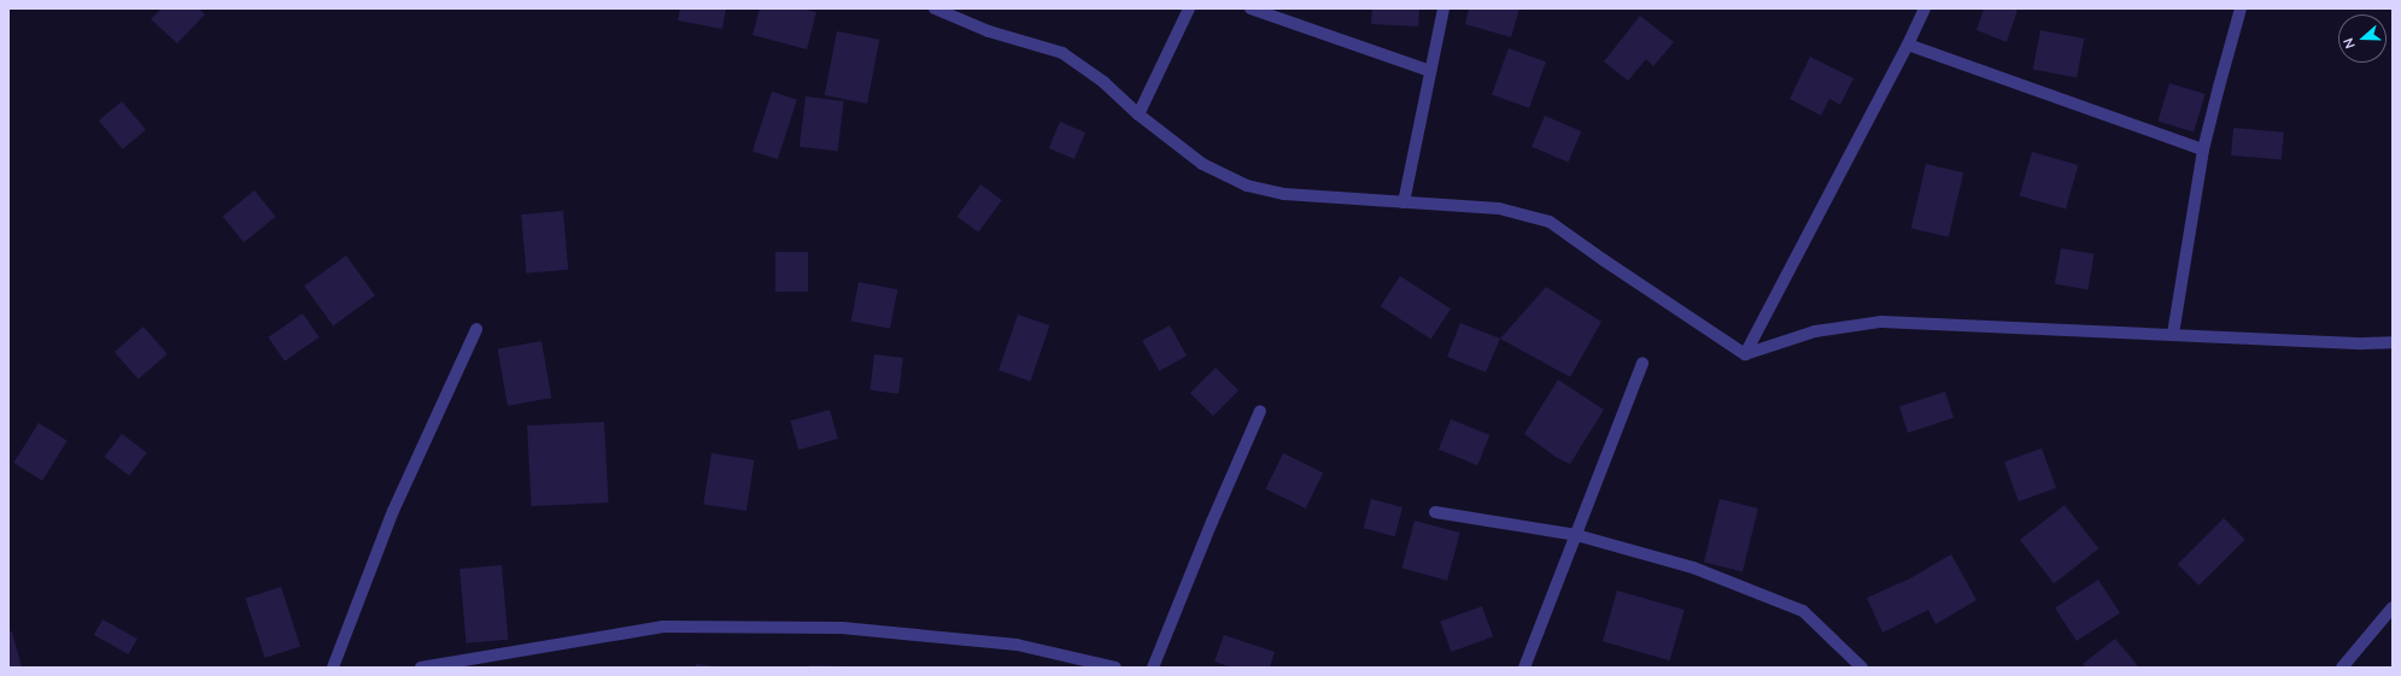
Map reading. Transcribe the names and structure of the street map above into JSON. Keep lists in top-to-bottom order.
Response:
{
  "north": "left"
}
